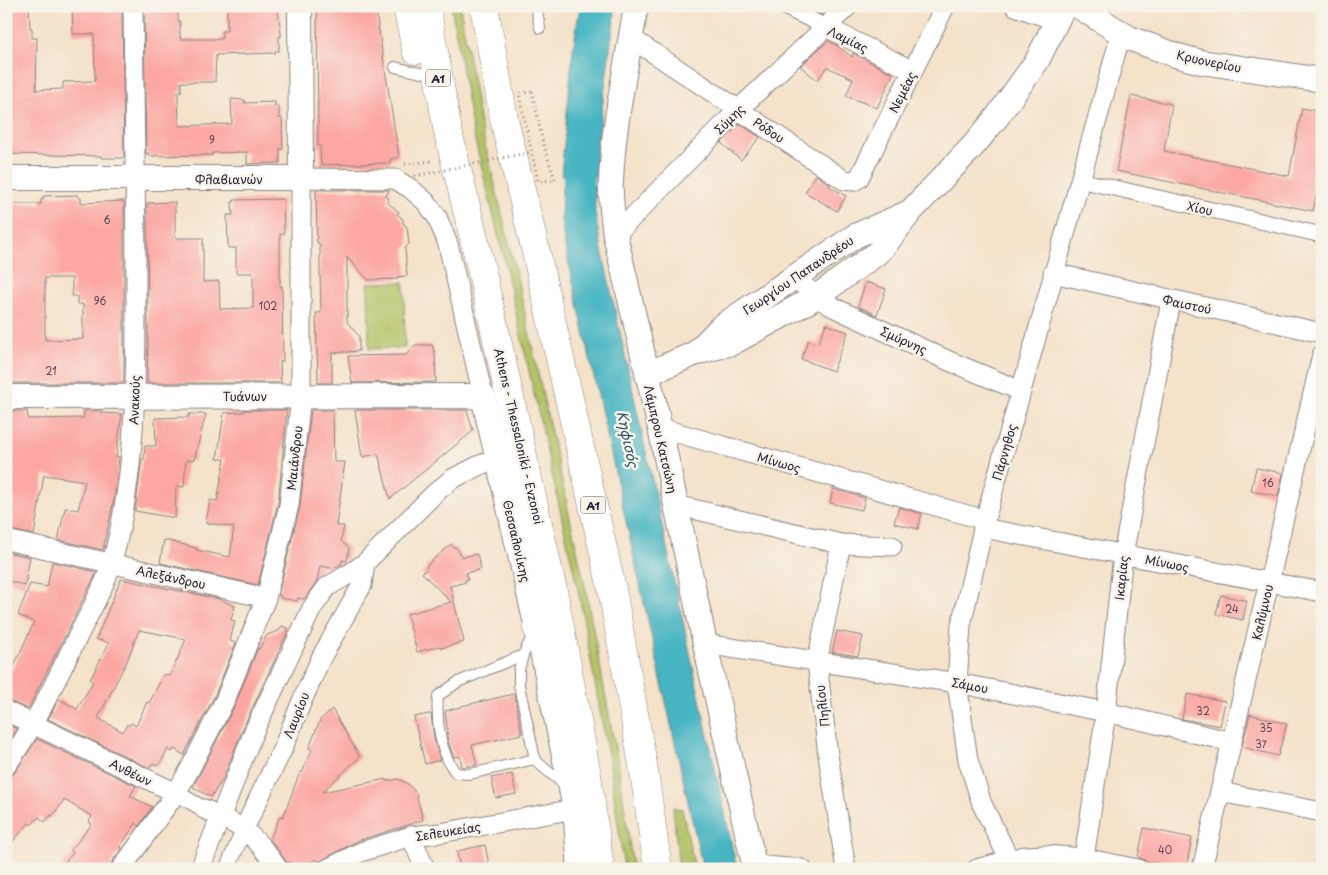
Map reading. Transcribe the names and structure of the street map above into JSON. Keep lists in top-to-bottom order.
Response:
{
  "streets": {
    "highway": ["Α1", "Athens - Thessaloniki - Evzonoi"],
    "street": [
      "Λαμίας",
      "Κρυονερίου",
      "Νεμέας",
      "Σύμης",
      "Ρόδου",
      "Φλαβιανών",
      "Χίου",
      "Γεωργίου Παπανδρέου",
      "Φαιστού",
      "Σμύρνης",
      "Τυάνων",
      "Ανακούς",
      "Λάμπρου Κατσώνη",
      "Πάρνηθος",
      "Μαιάνδρου",
      "Μίνωος",
      "Θεσσαλονίκης",
      "Αλεξάνδρου",
      "Ικαρίας",
      "Καλύμνου",
      "Σάμου",
      "Πηλίου",
      "Λαυρίου",
      "Ανθέων",
      "Σελευκείας"
    ]
  },
  "crossings": [
    ["Λαμίας", "Νεμέας"],
    ["Λαμίας", "Σύμης"],
    ["Κρυονερίου", "Πάρνηθος"],
    ["Νεμέας", "Ρόδου"],
    ["Σύμης", "Ρόδου"],
    ["Σύμης", "Λάμπρου Κατσώνη"],
    ["Ρόδου", "Λάμπρου Κατσώνη"],
    ["Φλαβιανών", "Ανακούς"],
    ["Φλαβιανών", "Μαιάνδρου"],
    ["Φλαβιανών", "Θεσσαλονίκης"],
    ["Χίου", "Πάρνηθος"],
    ["Γεωργίου Παπανδρέου", "Σμύρνης"],
    ["Γεωργίου Παπανδρέου", "Λάμπρου Κατσώνη"],
    ["Φαιστού", "Πάρνηθος"],
    ["Φαιστού", "Ικαρίας"],
    ["Σμύρνης", "Πάρνηθος"],
    ["Τυάνων", "Ανακούς"],
    ["Τυάνων", "Μαιάνδρου"],
    ["Τυάνων", "Θεσσαλονίκης"],
    ["Ανακούς", "Αλεξάνδρου"],
    ["Ανακούς", "Ανθέων"],
    ["Λάμπρου Κατσώνη", "Μίνωος"],
    ["Λάμπρου Κατσώνη", "Σάμου"],
    ["Πάρνηθος", "Μίνωος"],
    ["Πάρνηθος", "Σάμου"],
    ["Μαιάνδρου", "Αλεξάνδρου"],
    ["Μαιάνδρου", "Ανθέων"],
    ["Μίνωος", "Ικαρίας"],
    ["Μίνωος", "Καλύμνου"],
    ["Θεσσαλονίκης", "Σελευκείας"],
    ["Ικαρίας", "Σάμου"],
    ["Καλύμνου", "Σάμου"],
    ["Σάμου", "Πηλίου"],
    ["Λαυρίου", "Ανθέων"]
  ],
  "water": ["Κηφισός"],
  "house_numbers": [
    "9",
    "6",
    "96",
    "102",
    "21",
    "16",
    "24",
    "32",
    "35",
    "37",
    "40"
  ]
}
